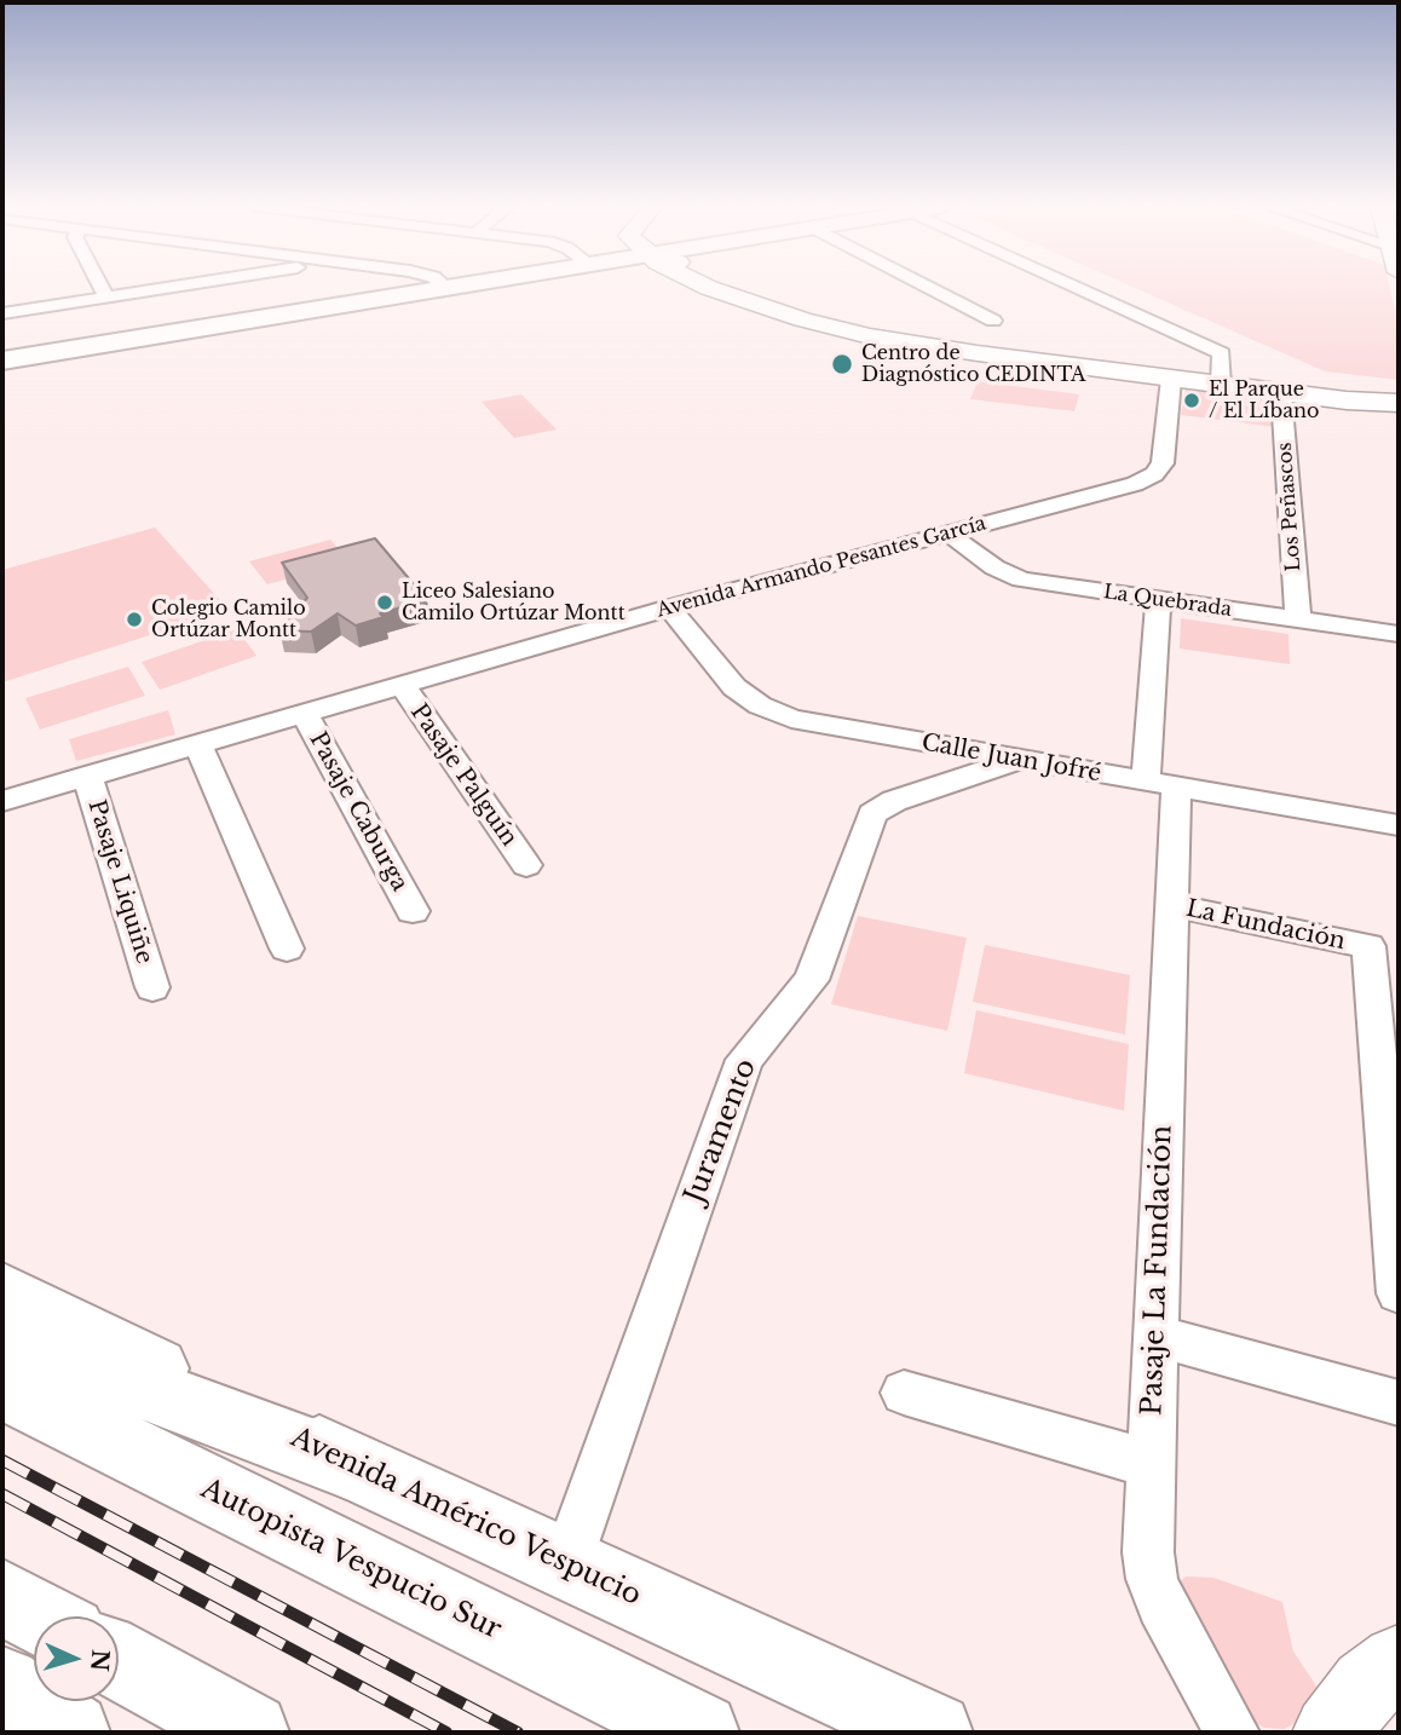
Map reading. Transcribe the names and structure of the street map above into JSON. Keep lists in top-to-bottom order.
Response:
{
  "streets": {
    "main road": ["Avenida Américo Vespucio", "Autopista Vespucio Sur"],
    "street": [
      "Los Peñascos",
      "Avenida Armando Pesantes García",
      "La Quebrada",
      "Calle Juan Jofré",
      "Pasaje Palguín",
      "Pasaje Caburga",
      "Pasaje Liquiñe",
      "La Fundación",
      "Juramento",
      "Pasaje La Fundación"
    ]
  },
  "crossings": [
    ["Los Peñascos", "La Quebrada"],
    ["Avenida Armando Pesantes García", "La Quebrada"],
    ["Avenida Armando Pesantes García", "Calle Juan Jofré"],
    ["Avenida Armando Pesantes García", "Pasaje Palguín"],
    ["Avenida Armando Pesantes García", "Pasaje Caburga"],
    ["Avenida Armando Pesantes García", "Pasaje Liquiñe"],
    ["Calle Juan Jofré", "Juramento"],
    ["Calle Juan Jofré", "Pasaje La Fundación"],
    ["La Fundación", "Pasaje La Fundación"],
    ["Juramento", "Avenida Américo Vespucio"]
  ],
  "places": [
    "Centro de Diagnóstico CEDINTA",
    "El Parque / El Líbano",
    "Liceo Salesiano Camilo Ortúzar Montt",
    "Colegio Camilo Ortúzar Montt"
  ],
  "north": "right"
}
